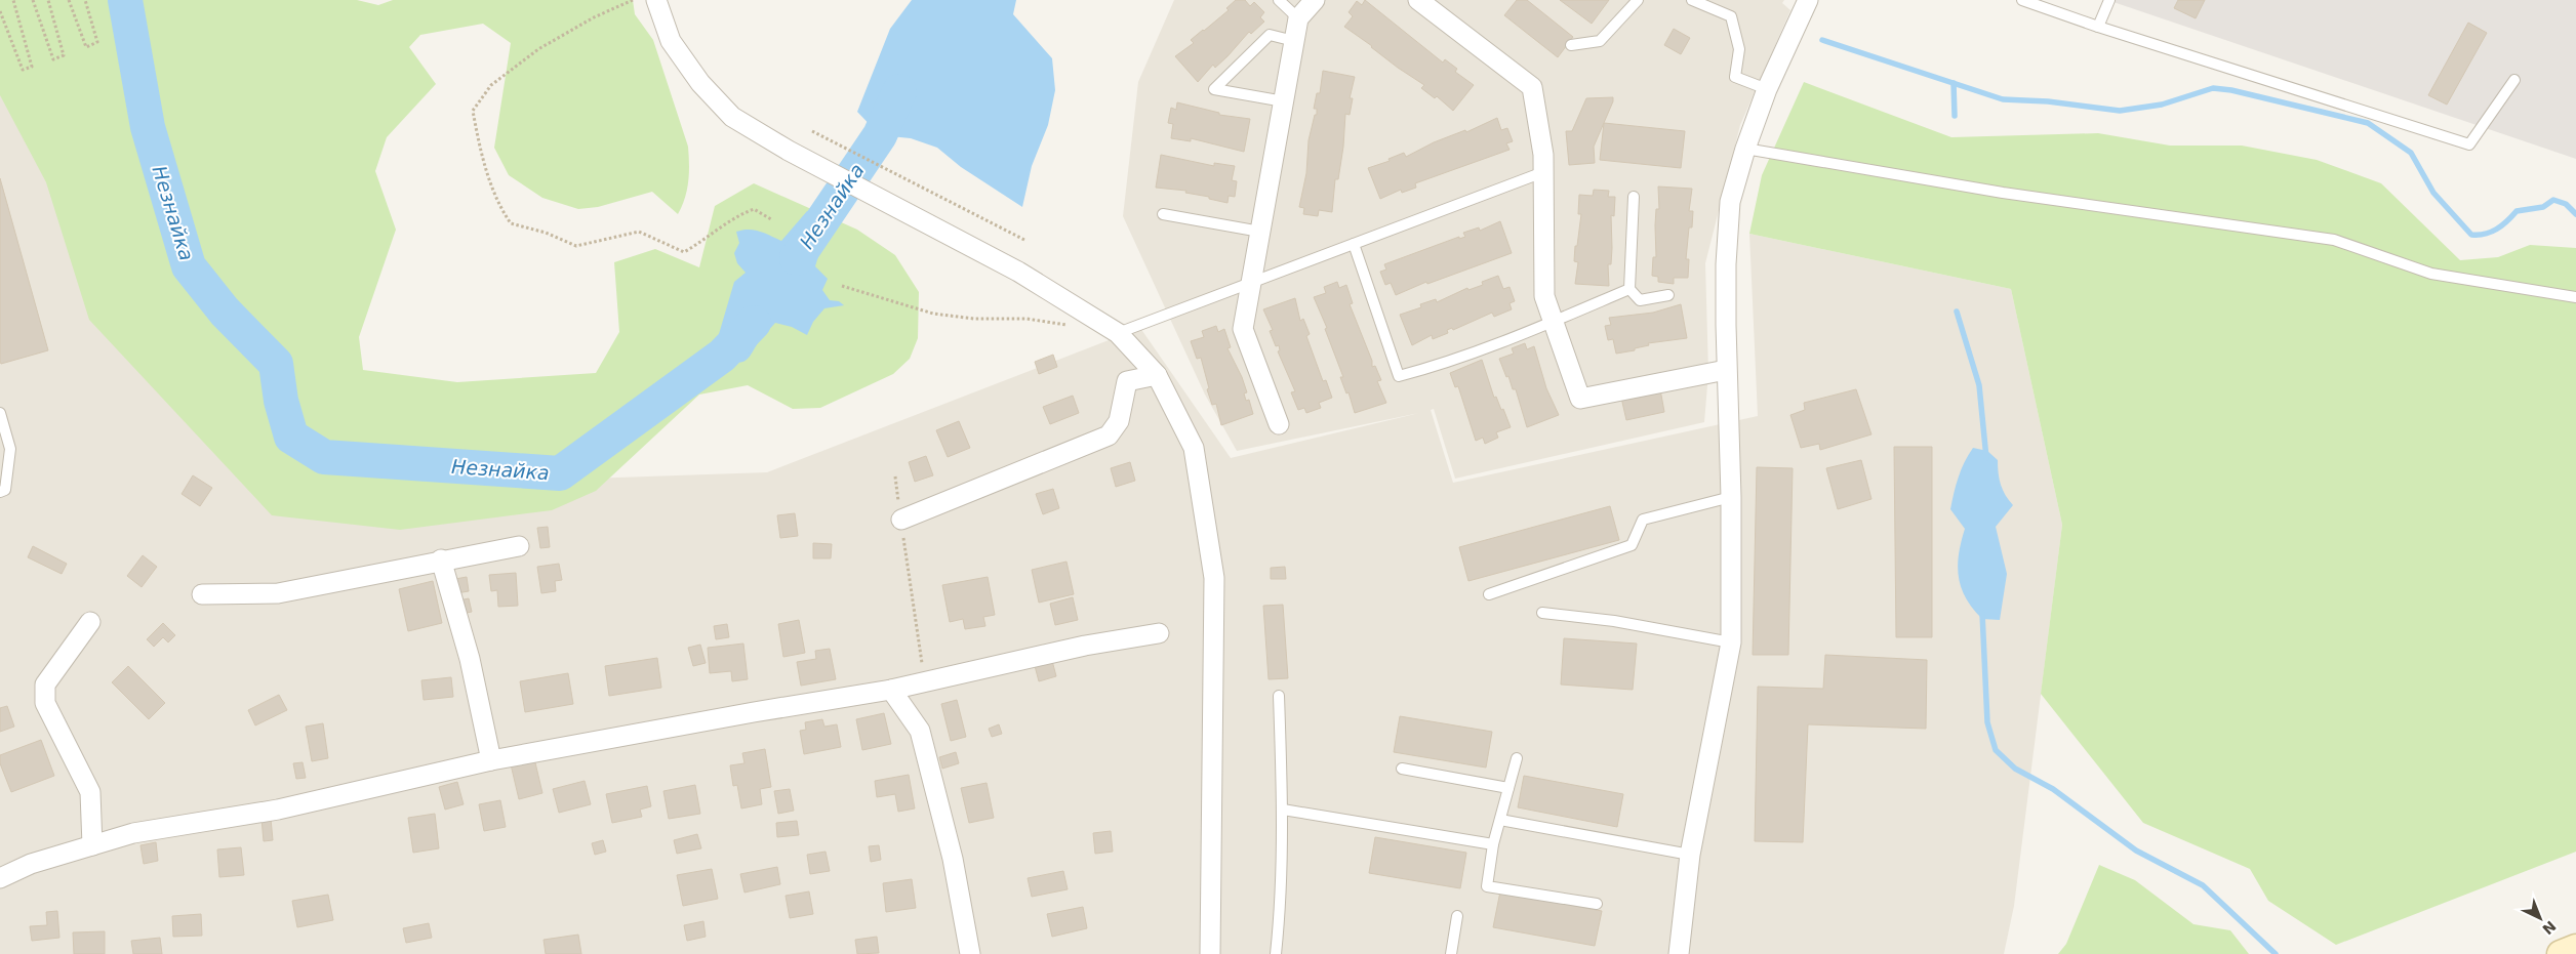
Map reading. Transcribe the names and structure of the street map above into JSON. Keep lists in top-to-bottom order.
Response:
{
  "water": ["Незнайка"],
  "north": "bottom right"
}
